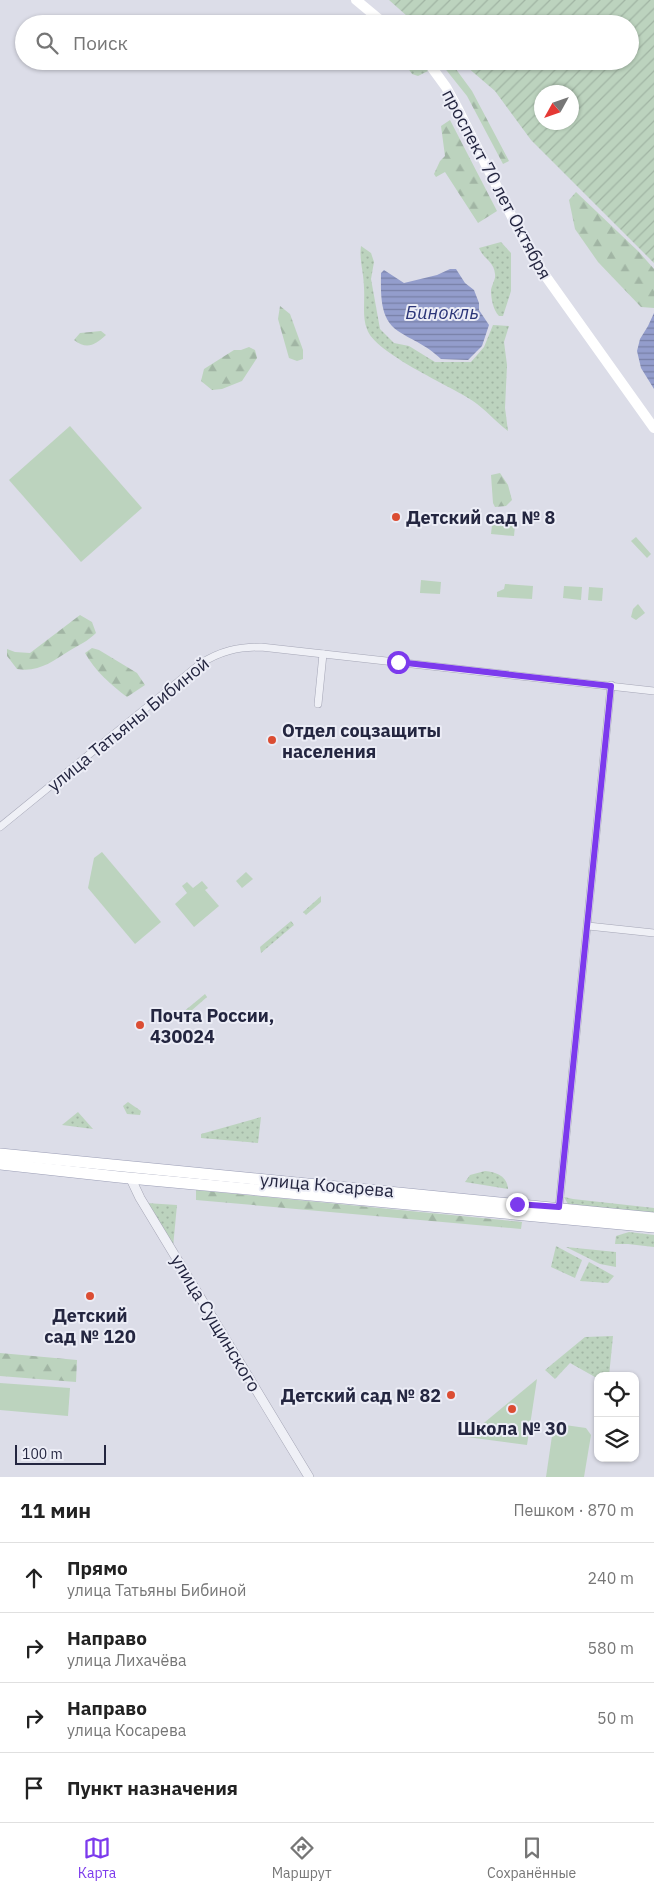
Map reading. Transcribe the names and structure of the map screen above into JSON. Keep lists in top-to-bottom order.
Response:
{
  "streets": {
    "main road": ["проспект 70 лет Октября", "улица Косарева"],
    "street": ["улица Татьяны Бибиной", "улица Сущинского"]
  },
  "crossings": [
    ["улица Косарева", "улица Сущинского"]
  ],
  "water": ["Бинокль"],
  "places": [
    "Детский сад № 8",
    "Отдел соцзащиты населения",
    "Почта России, 430024",
    "Детский сад № 120",
    "Детский сад № 82",
    "Школа № 30"
  ],
  "scale_bar": "100 m",
  "north": "bottom left",
  "page": {
    "search": "Поиск",
    "scale": "100 m",
    "heading": ["11 мин", "Пешком · 870 m"],
    "list": [
      ["Прямо", "улица Татьяны Бибиной", "240 m"],
      ["Направо", "улица Лихачёва", "580 m"],
      ["Направо", "улица Косарева", "50 m"],
      "Пункт назначения"
    ],
    "nav": ["Карта", "Маршрут", "Сохранённые"]
  }
}
